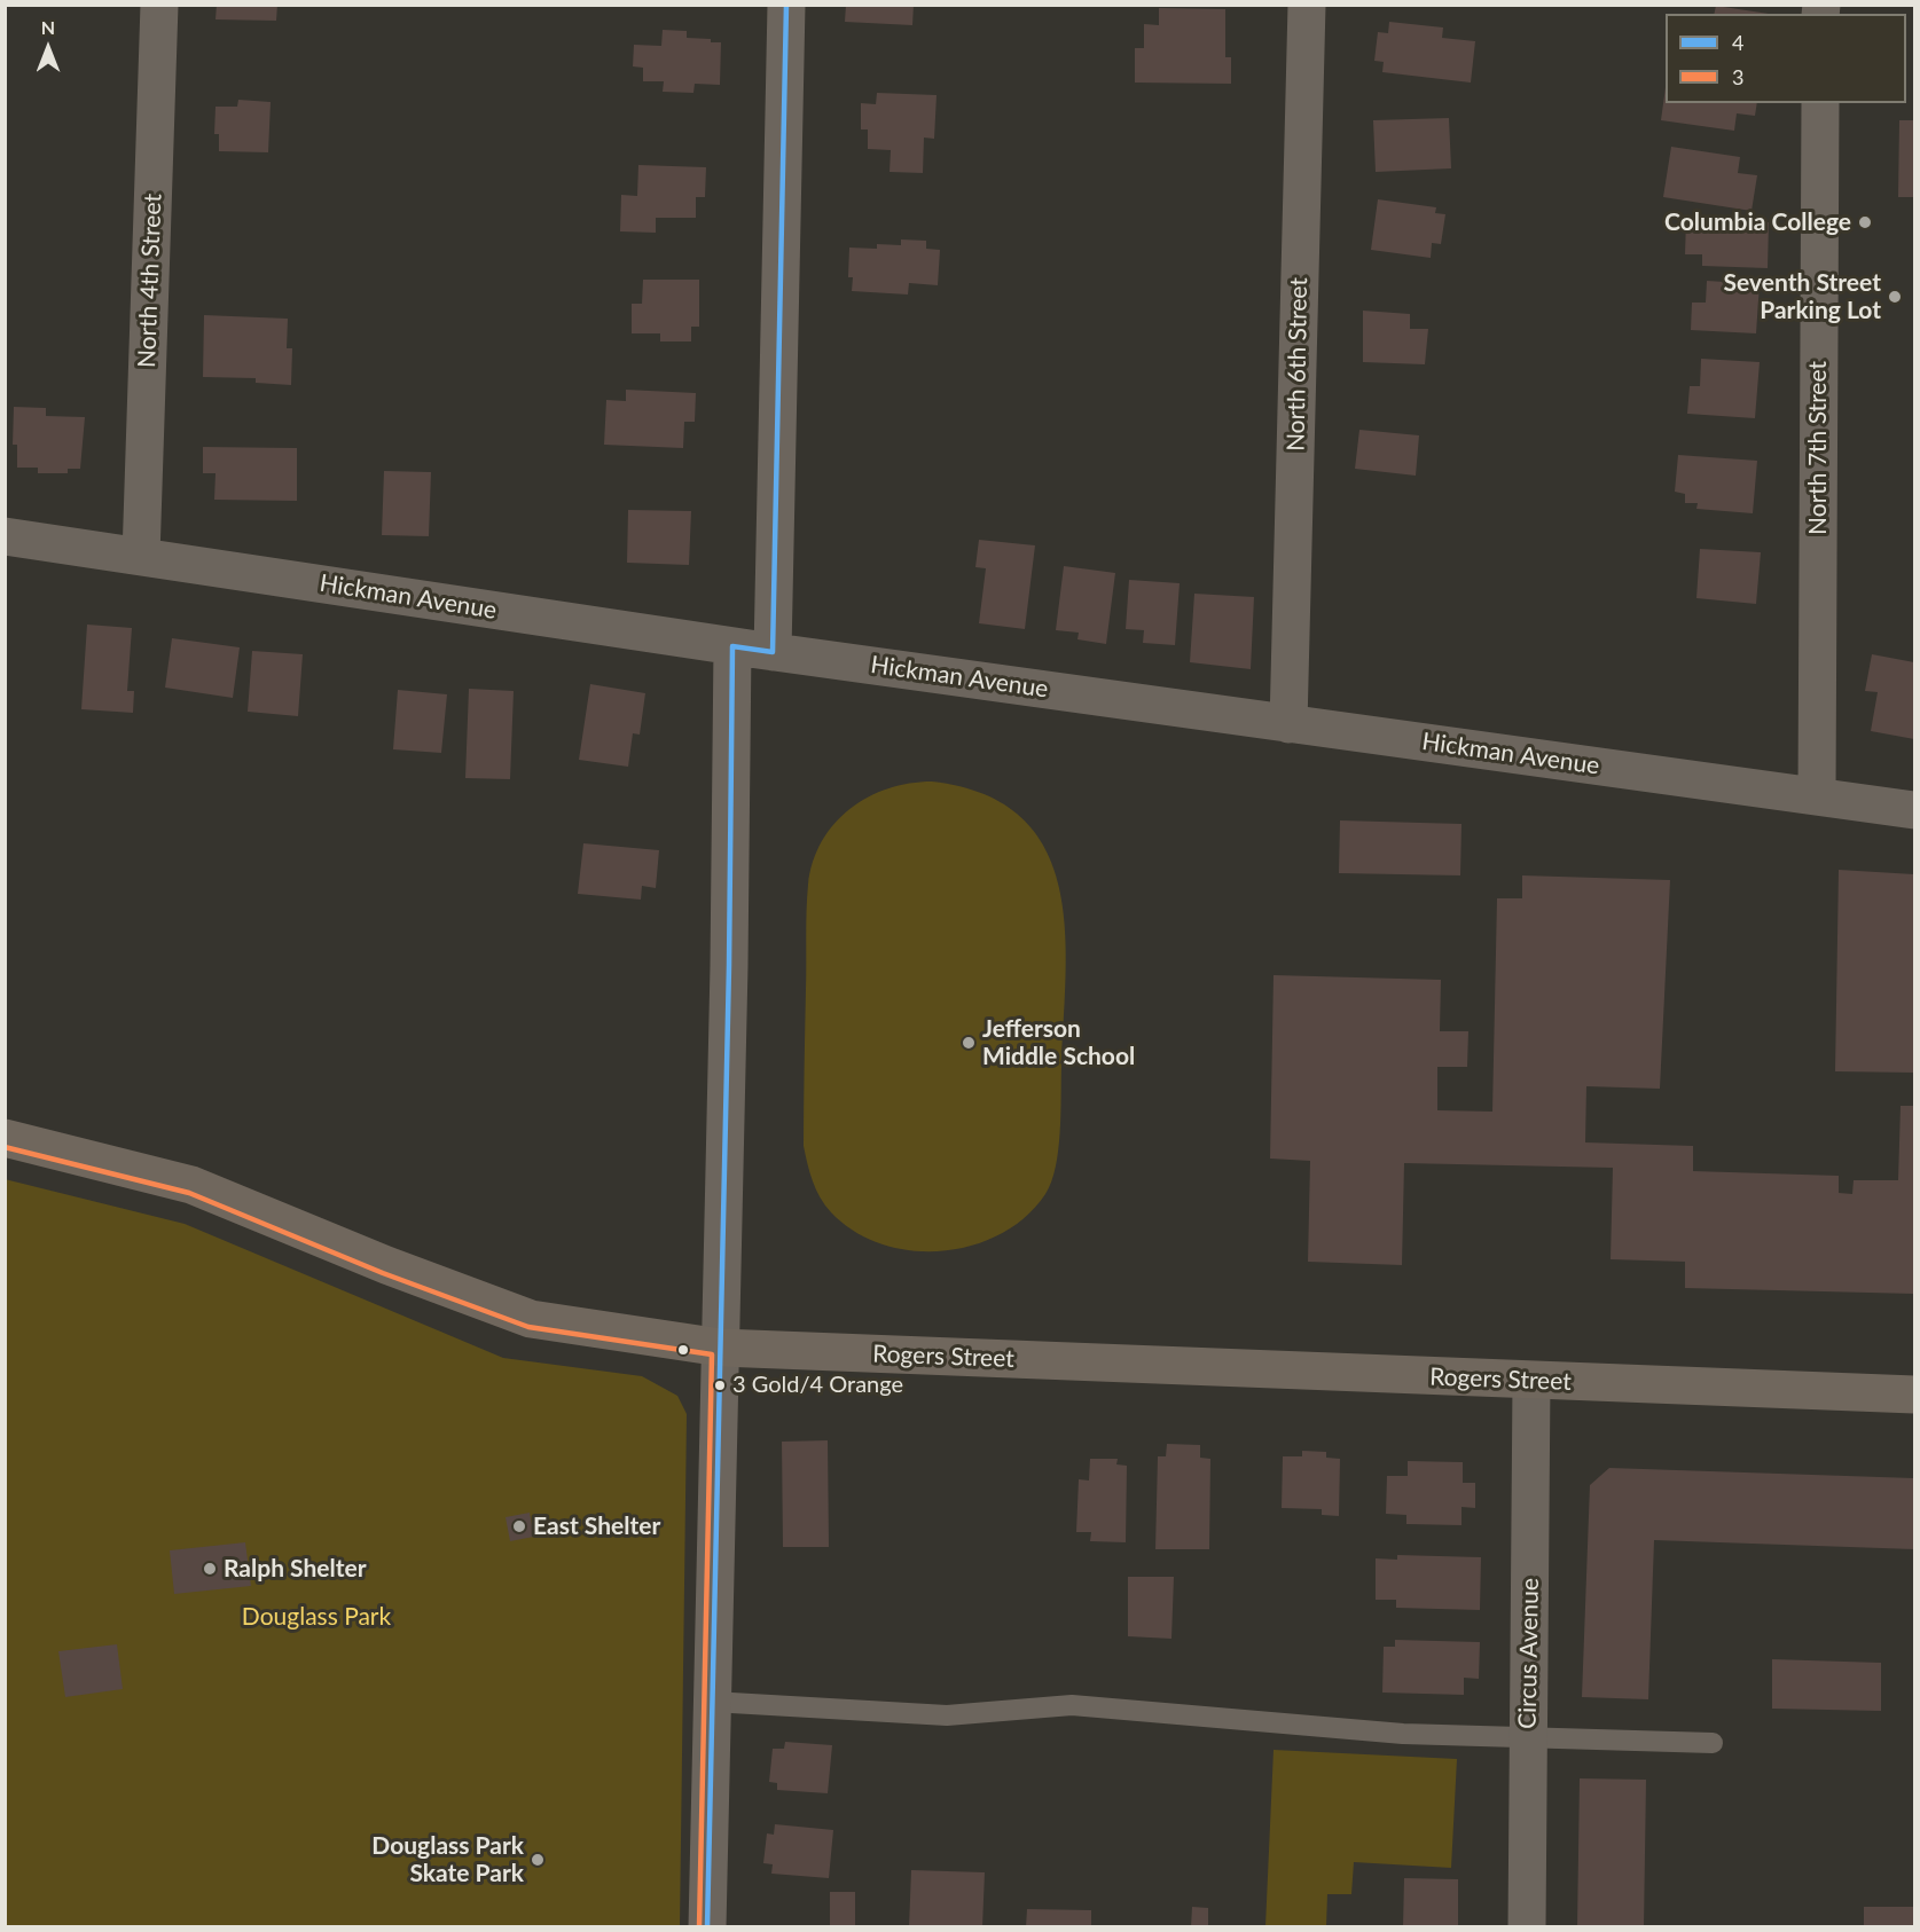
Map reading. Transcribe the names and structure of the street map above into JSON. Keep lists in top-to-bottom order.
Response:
{
  "streets": {
    "street": [
      "North 4th Street",
      "North 6th Street",
      "North 7th Street",
      "Hickman Avenue",
      "Rogers Street",
      "Circus Avenue"
    ]
  },
  "crossings": [
    ["North 4th Street", "Hickman Avenue"],
    ["North 6th Street", "Hickman Avenue"],
    ["North 7th Street", "Hickman Avenue"],
    ["Rogers Street", "Circus Avenue"]
  ],
  "parks": ["Douglass Park"],
  "places": [
    "Columbia College",
    "Seventh Street Parking Lot",
    "Jefferson Middle School",
    "3 Gold/4 Orange",
    "East Shelter",
    "Ralph Shelter",
    "Douglass Park Skate Park"
  ],
  "lines": ["transit line 4", "transit line 3"],
  "legend": ["4", "3"],
  "north": "top"
}
